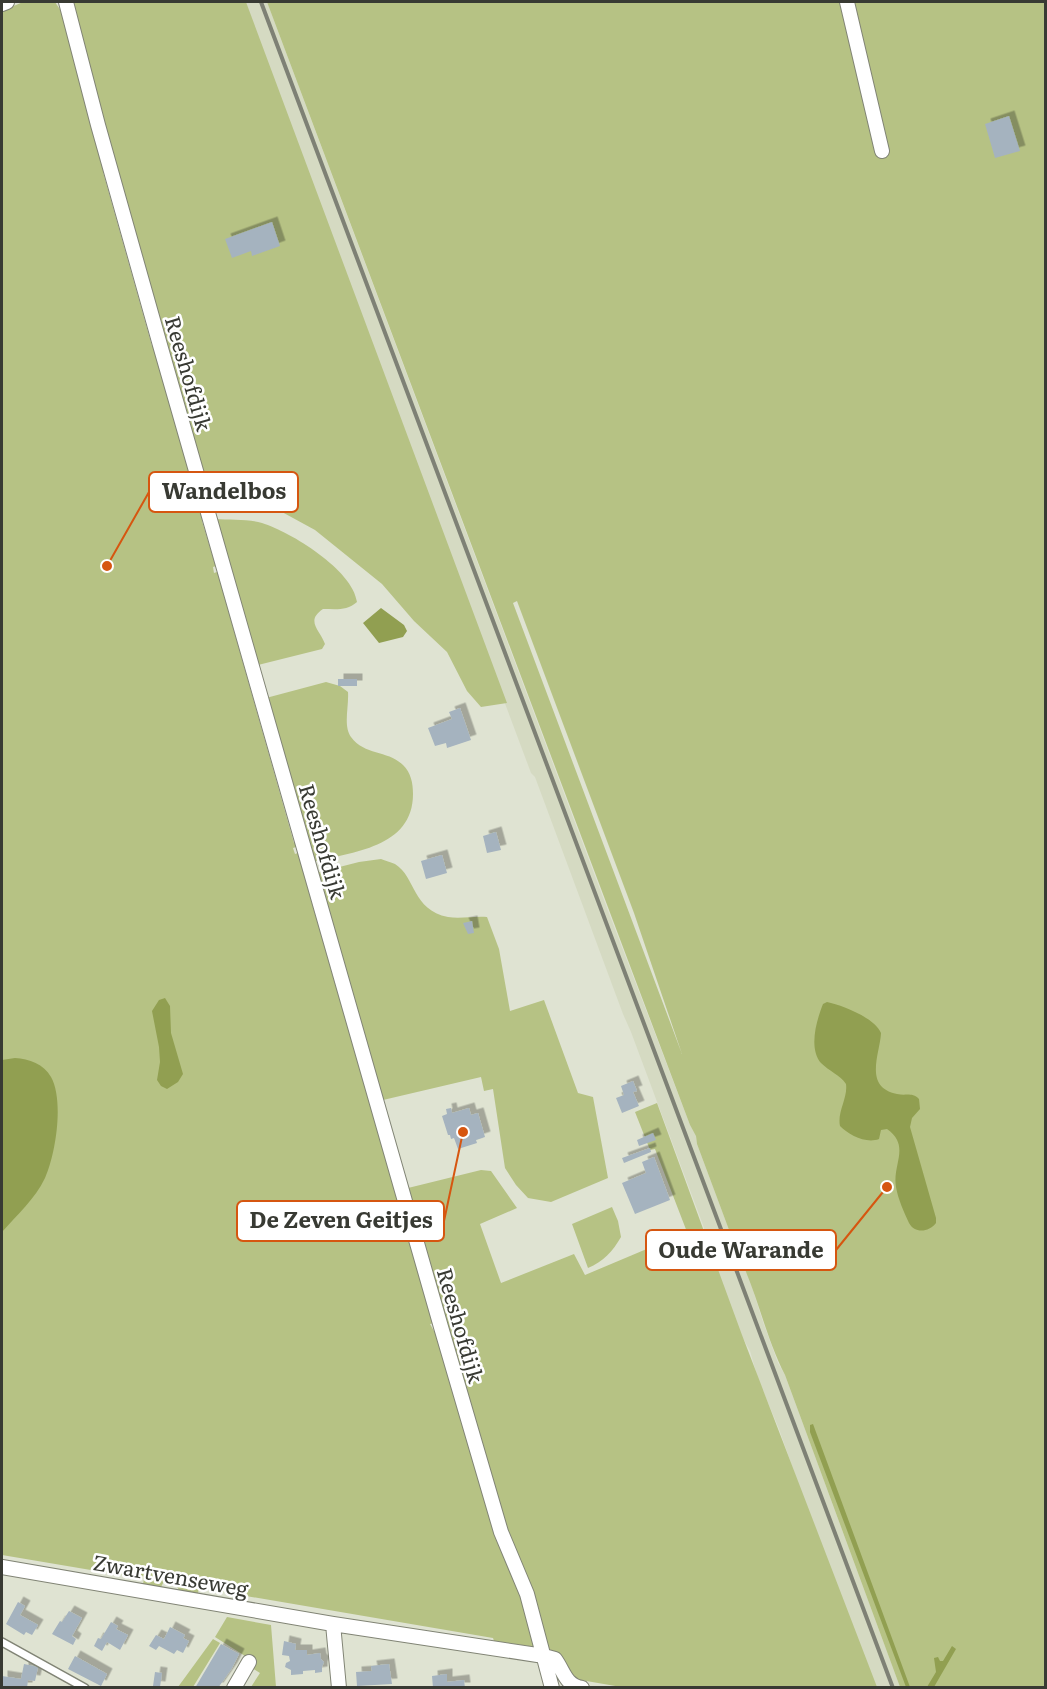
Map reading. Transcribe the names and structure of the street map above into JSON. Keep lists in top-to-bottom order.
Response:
{
  "streets": {
    "street": ["Reeshofdijk", "Zwartvenseweg"]
  },
  "crossings": [
    ["Reeshofdijk", "Zwartvenseweg"]
  ],
  "places": ["Wandelbos", "De Zeven Geitjes", "Oude Warande"]
}
